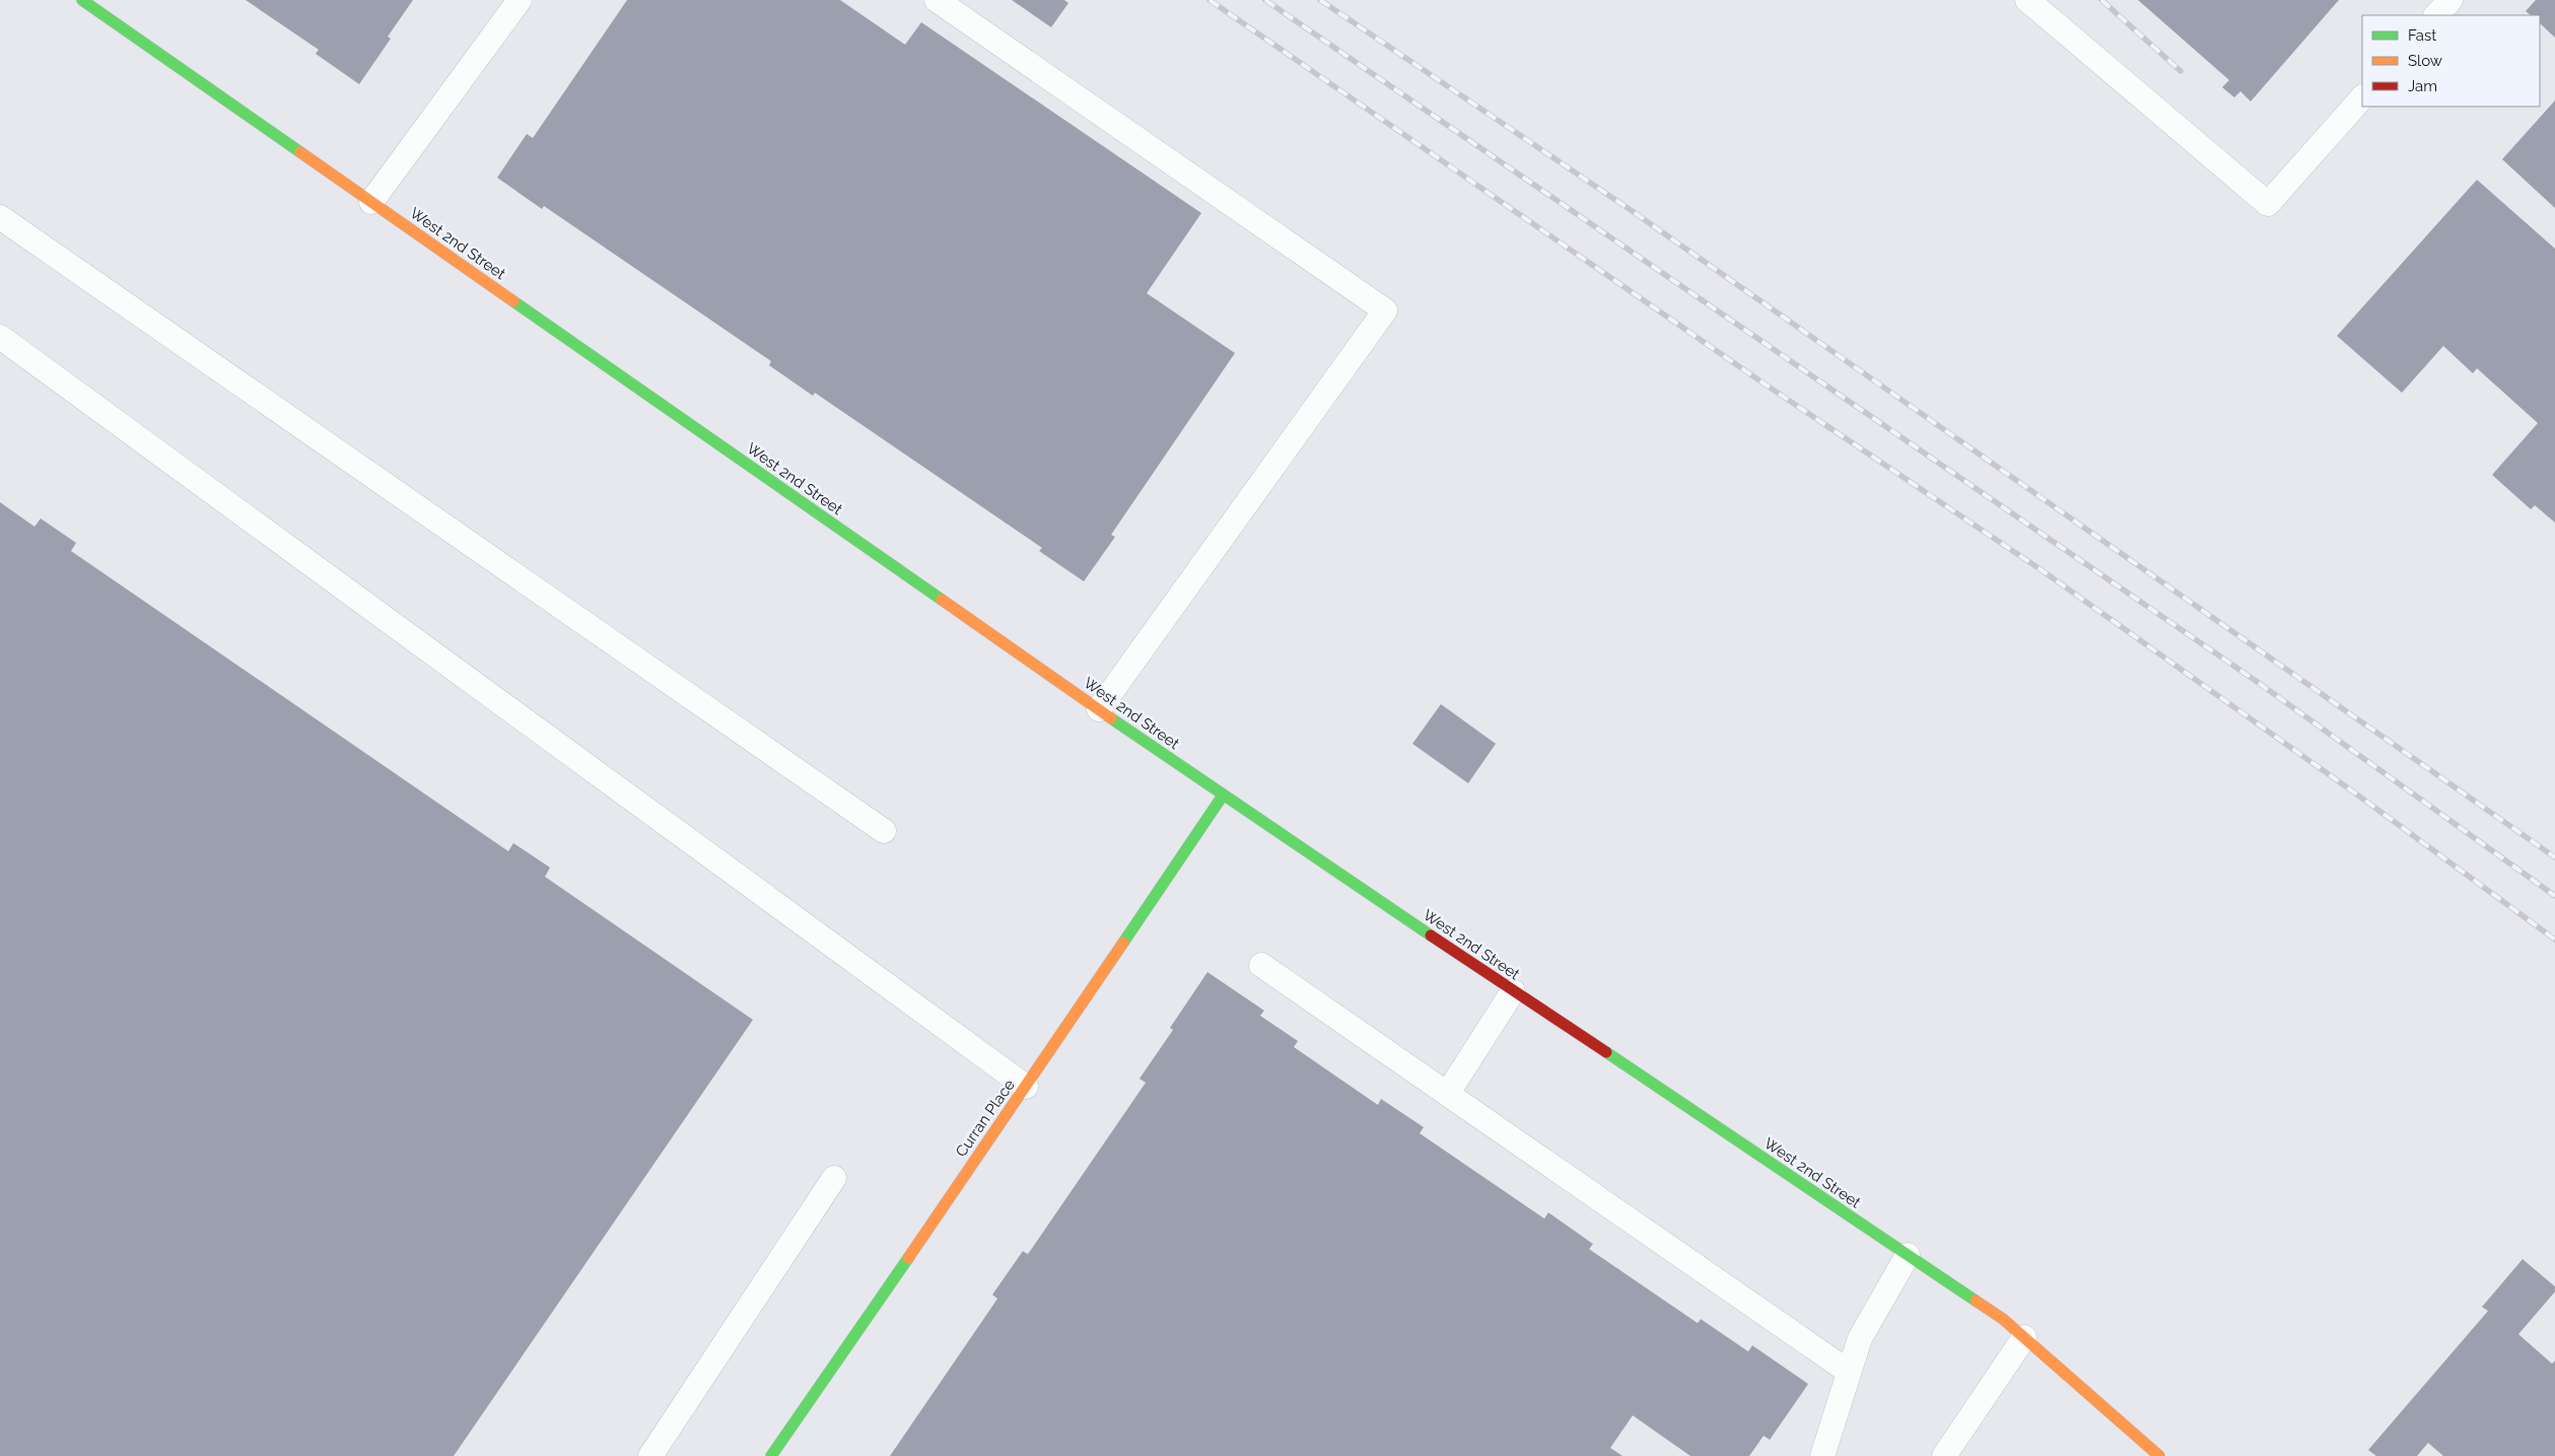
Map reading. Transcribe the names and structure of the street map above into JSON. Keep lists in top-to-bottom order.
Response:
{
  "streets": {
    "street": ["West 2nd Street", "Curran Place"]
  },
  "crossings": [
    ["West 2nd Street", "Curran Place"]
  ],
  "legend": ["Fast", "Slow", "Jam"]
}
